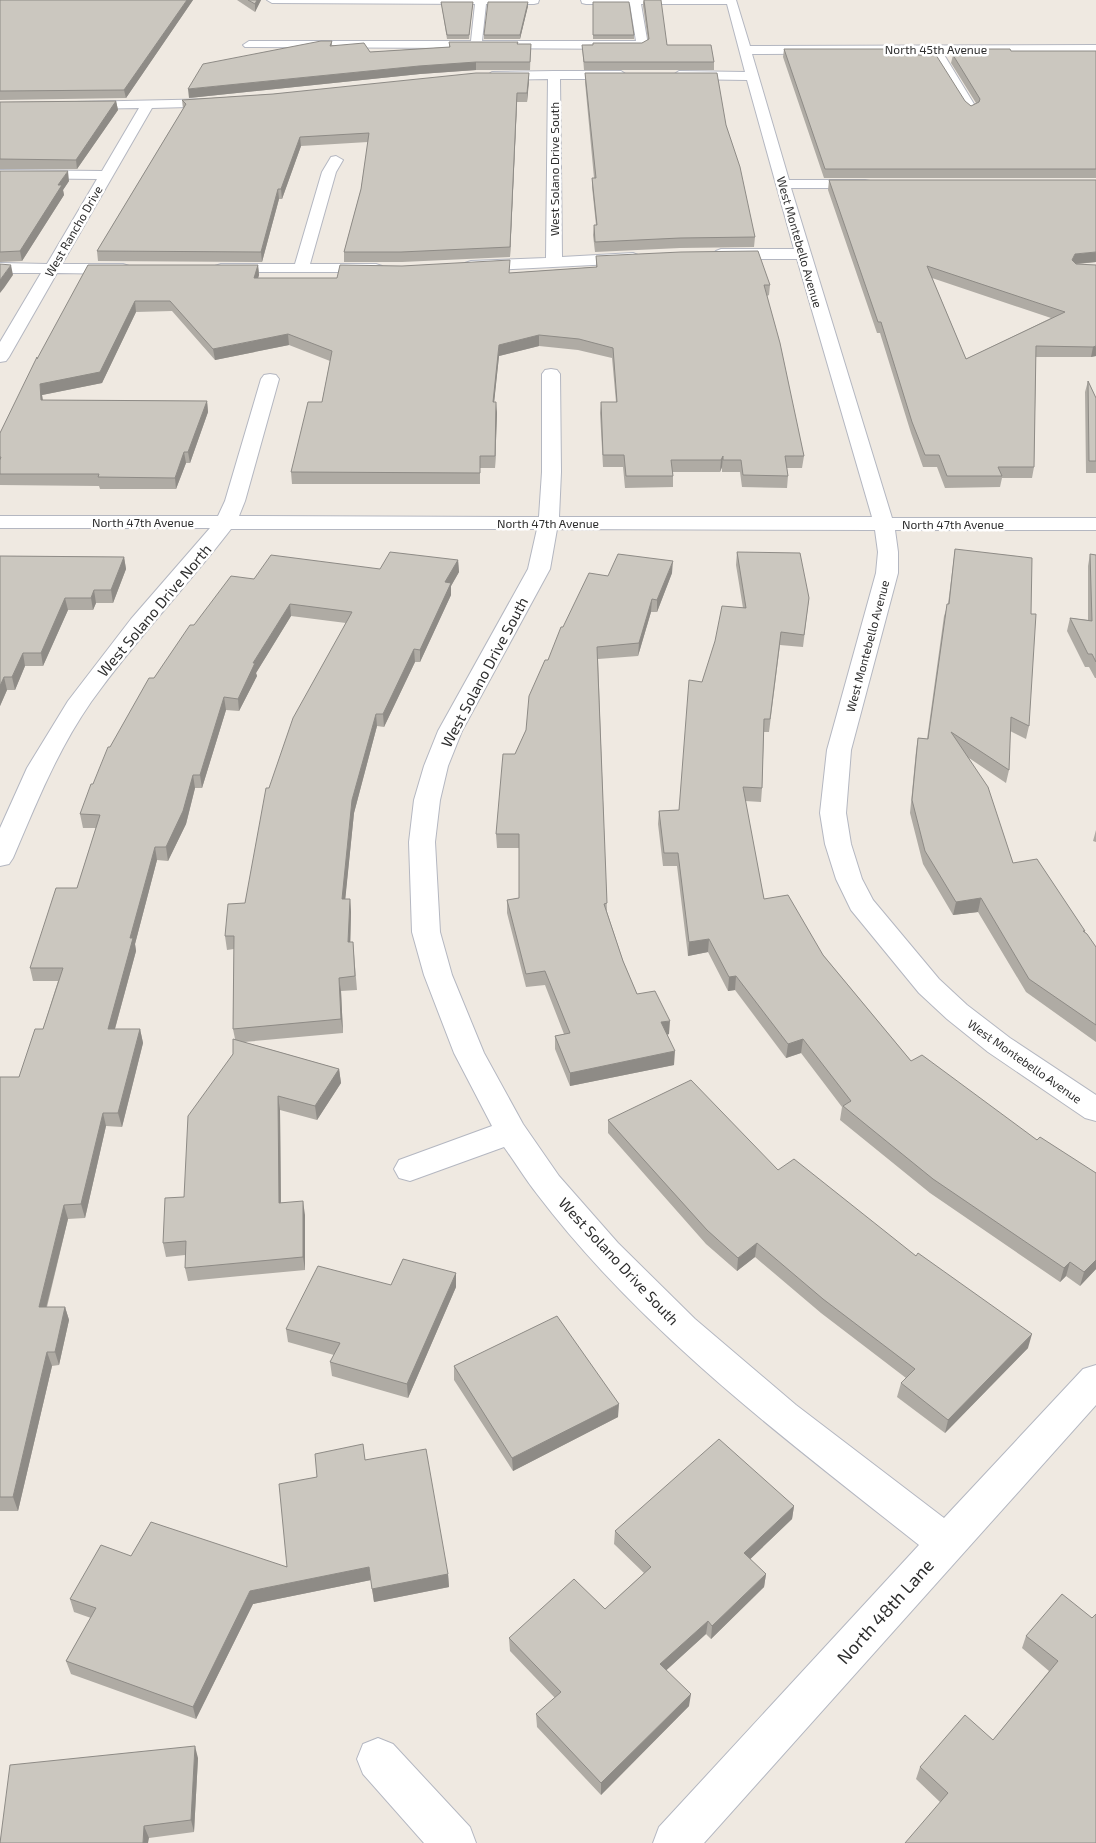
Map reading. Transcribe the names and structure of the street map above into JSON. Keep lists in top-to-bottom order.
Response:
{
  "streets": {
    "street": [
      "North 45th Avenue",
      "West Solano Drive South",
      "West Rancho Drive",
      "West Montebello Avenue",
      "North 47th Avenue",
      "West Solano Drive North",
      "North 48th Lane"
    ]
  },
  "crossings": [
    ["North 45th Avenue", "West Montebello Avenue"],
    ["West Solano Drive South", "North 47th Avenue"],
    ["West Solano Drive South", "North 48th Lane"],
    ["West Montebello Avenue", "North 47th Avenue"],
    ["North 47th Avenue", "West Solano Drive North"]
  ]
}
